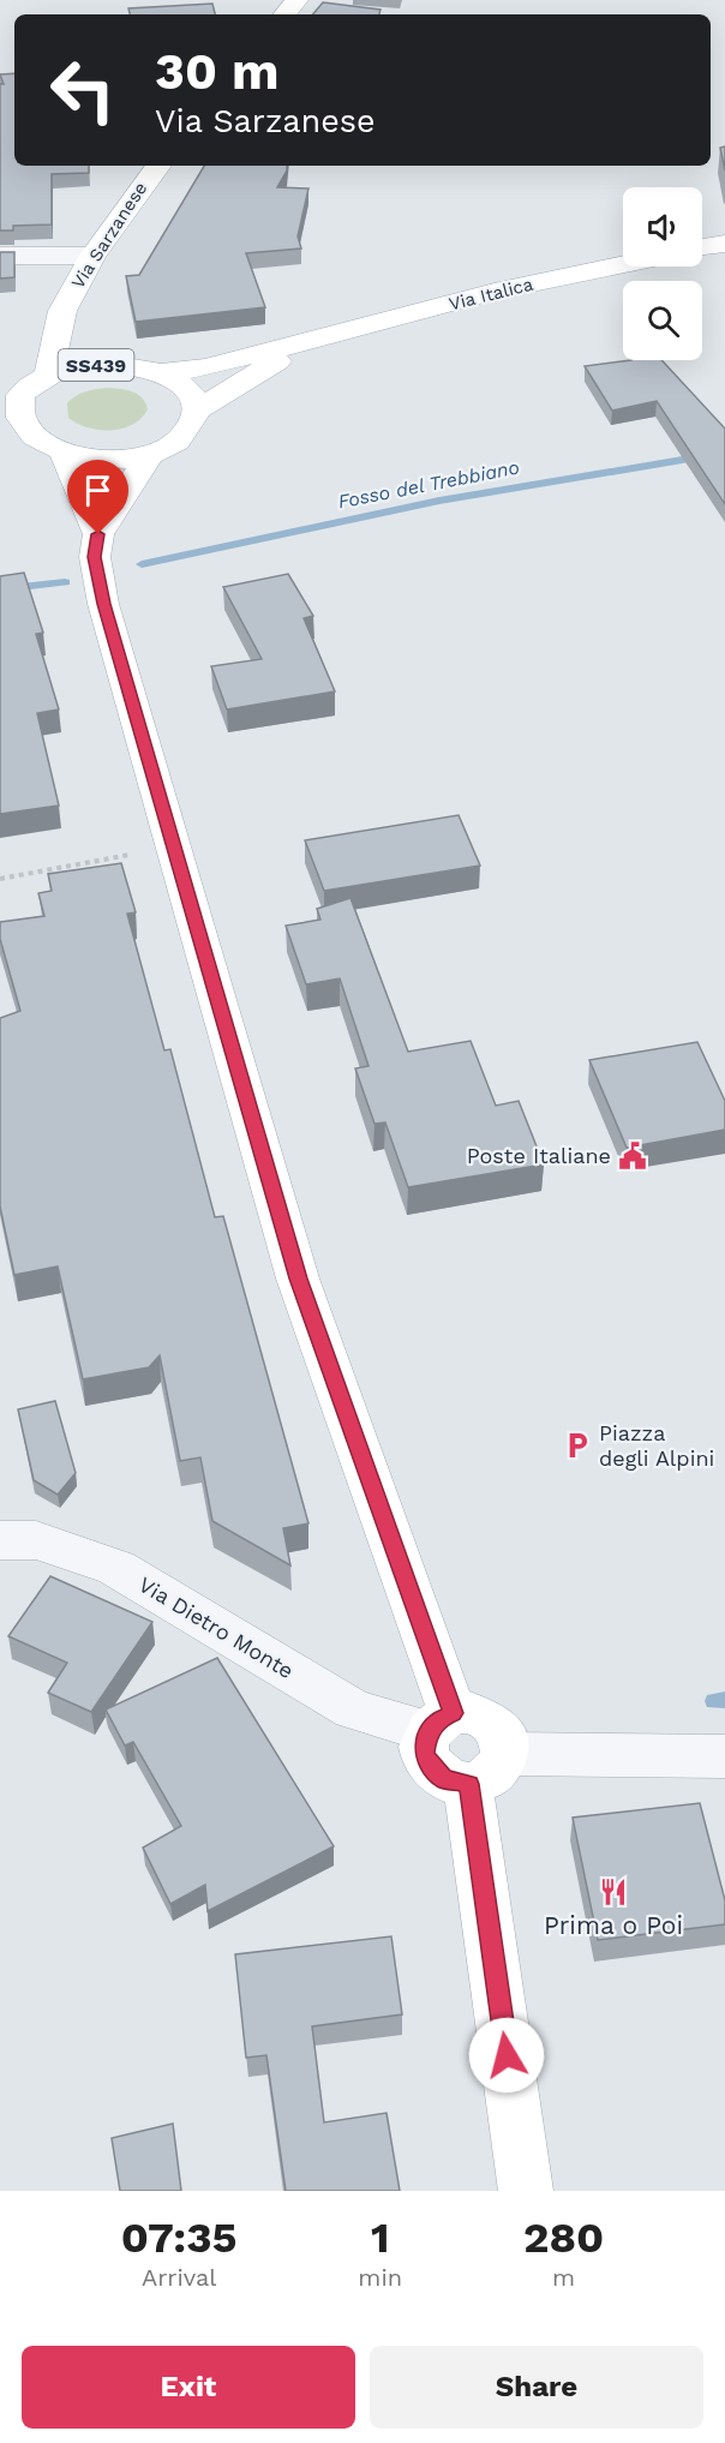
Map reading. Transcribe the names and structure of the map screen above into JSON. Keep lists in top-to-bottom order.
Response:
{
  "streets": {
    "main road": ["Via Sarzanese", "Via Italica", "SS439"],
    "street": ["Via Dietro Monte"]
  },
  "crossings": [
    ["Via Sarzanese", "SS439"],
    ["Via Italica", "SS439"]
  ],
  "water": ["Fosso del Trebbiano"],
  "places": {
    "public building": ["Poste Italiane"],
    "parking": ["Piazza degli Alpini"],
    "restaurant": ["Prima o Poi"]
  },
  "page": {
    "turn": ["30 m", "Via Sarzanese"],
    "eta": [
      "07:35",
      "Arrival",
      "1",
      "min",
      "280",
      "m"
    ],
    "buttons": ["Exit", "Share"]
  }
}
